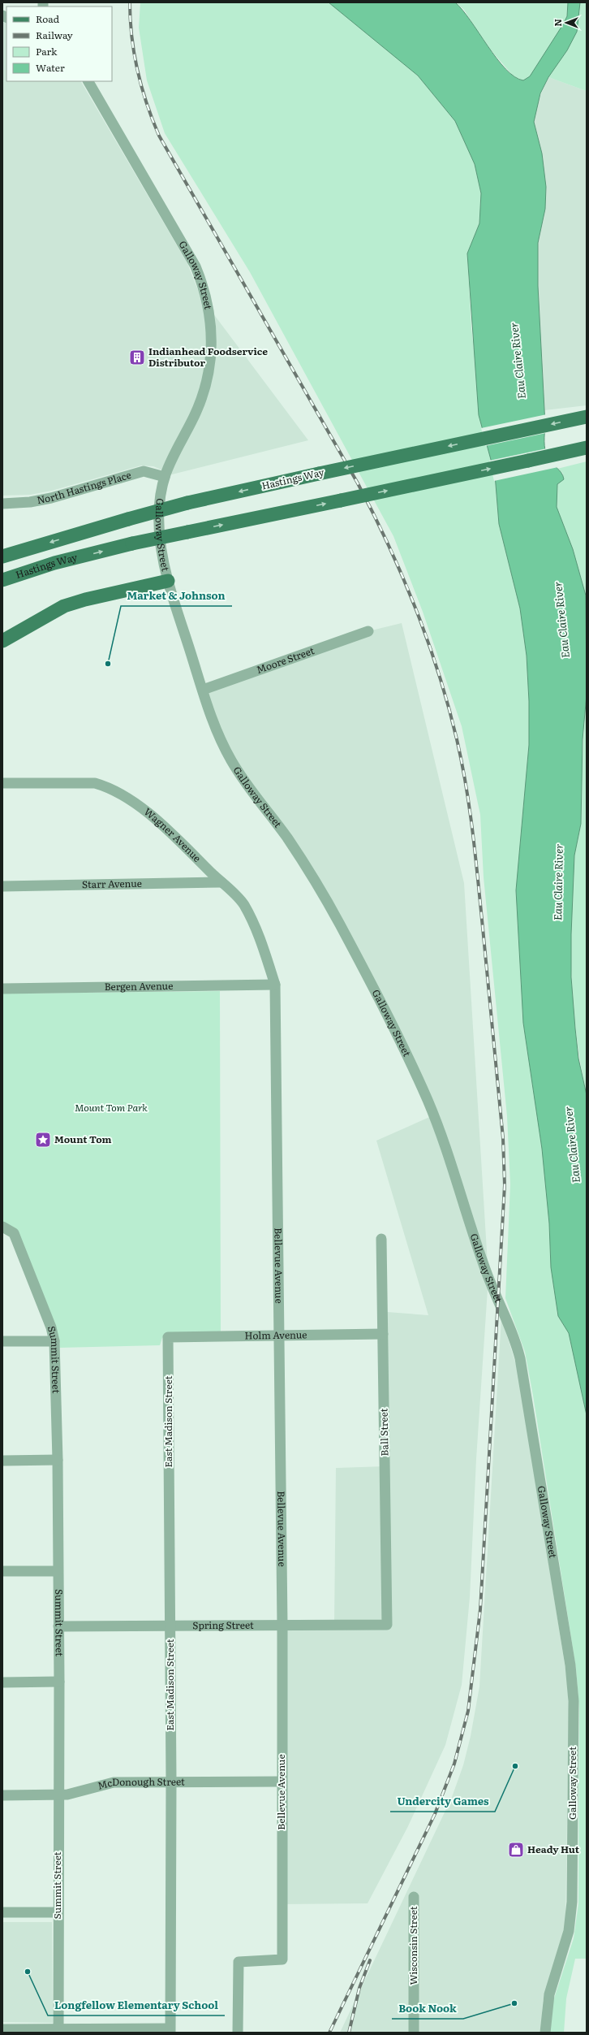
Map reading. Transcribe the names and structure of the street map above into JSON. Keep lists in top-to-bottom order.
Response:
{
  "streets": {
    "main road": ["Hastings Way"],
    "street": [
      "Galloway Street",
      "North Hastings Place",
      "Moore Street",
      "Wagner Avenue",
      "Starr Avenue",
      "Bergen Avenue",
      "Bellevue Avenue",
      "Holm Avenue",
      "Summit Street",
      "East Madison Street",
      "Ball Street",
      "Spring Street",
      "McDonough Street",
      "Wisconsin Street"
    ]
  },
  "crossings": [
    ["Galloway Street", "North Hastings Place"],
    ["Galloway Street", "Moore Street"],
    ["Wagner Avenue", "Starr Avenue"],
    ["Wagner Avenue", "Bergen Avenue"],
    ["Wagner Avenue", "Bellevue Avenue"],
    ["Bergen Avenue", "Bellevue Avenue"],
    ["Bellevue Avenue", "Holm Avenue"],
    ["Bellevue Avenue", "Spring Street"],
    ["Bellevue Avenue", "McDonough Street"],
    ["Holm Avenue", "East Madison Street"],
    ["Holm Avenue", "Ball Street"],
    ["Summit Street", "Spring Street"],
    ["Summit Street", "McDonough Street"],
    ["East Madison Street", "Spring Street"],
    ["East Madison Street", "McDonough Street"],
    ["Ball Street", "Spring Street"]
  ],
  "water": ["Eau Claire River"],
  "parks": ["Mount Tom Park"],
  "places": {
    "building": ["Indianhead Foodservice Distributor"],
    "other": [
      "Market & Johnson",
      "Undercity Games",
      "Longfellow Elementary School",
      "Book Nook"
    ],
    "place": ["Mount Tom"],
    "shop": ["Heady Hut"]
  },
  "legend": [
    "Road",
    "Railway",
    "Park",
    "Water"
  ],
  "north": "left"
}
